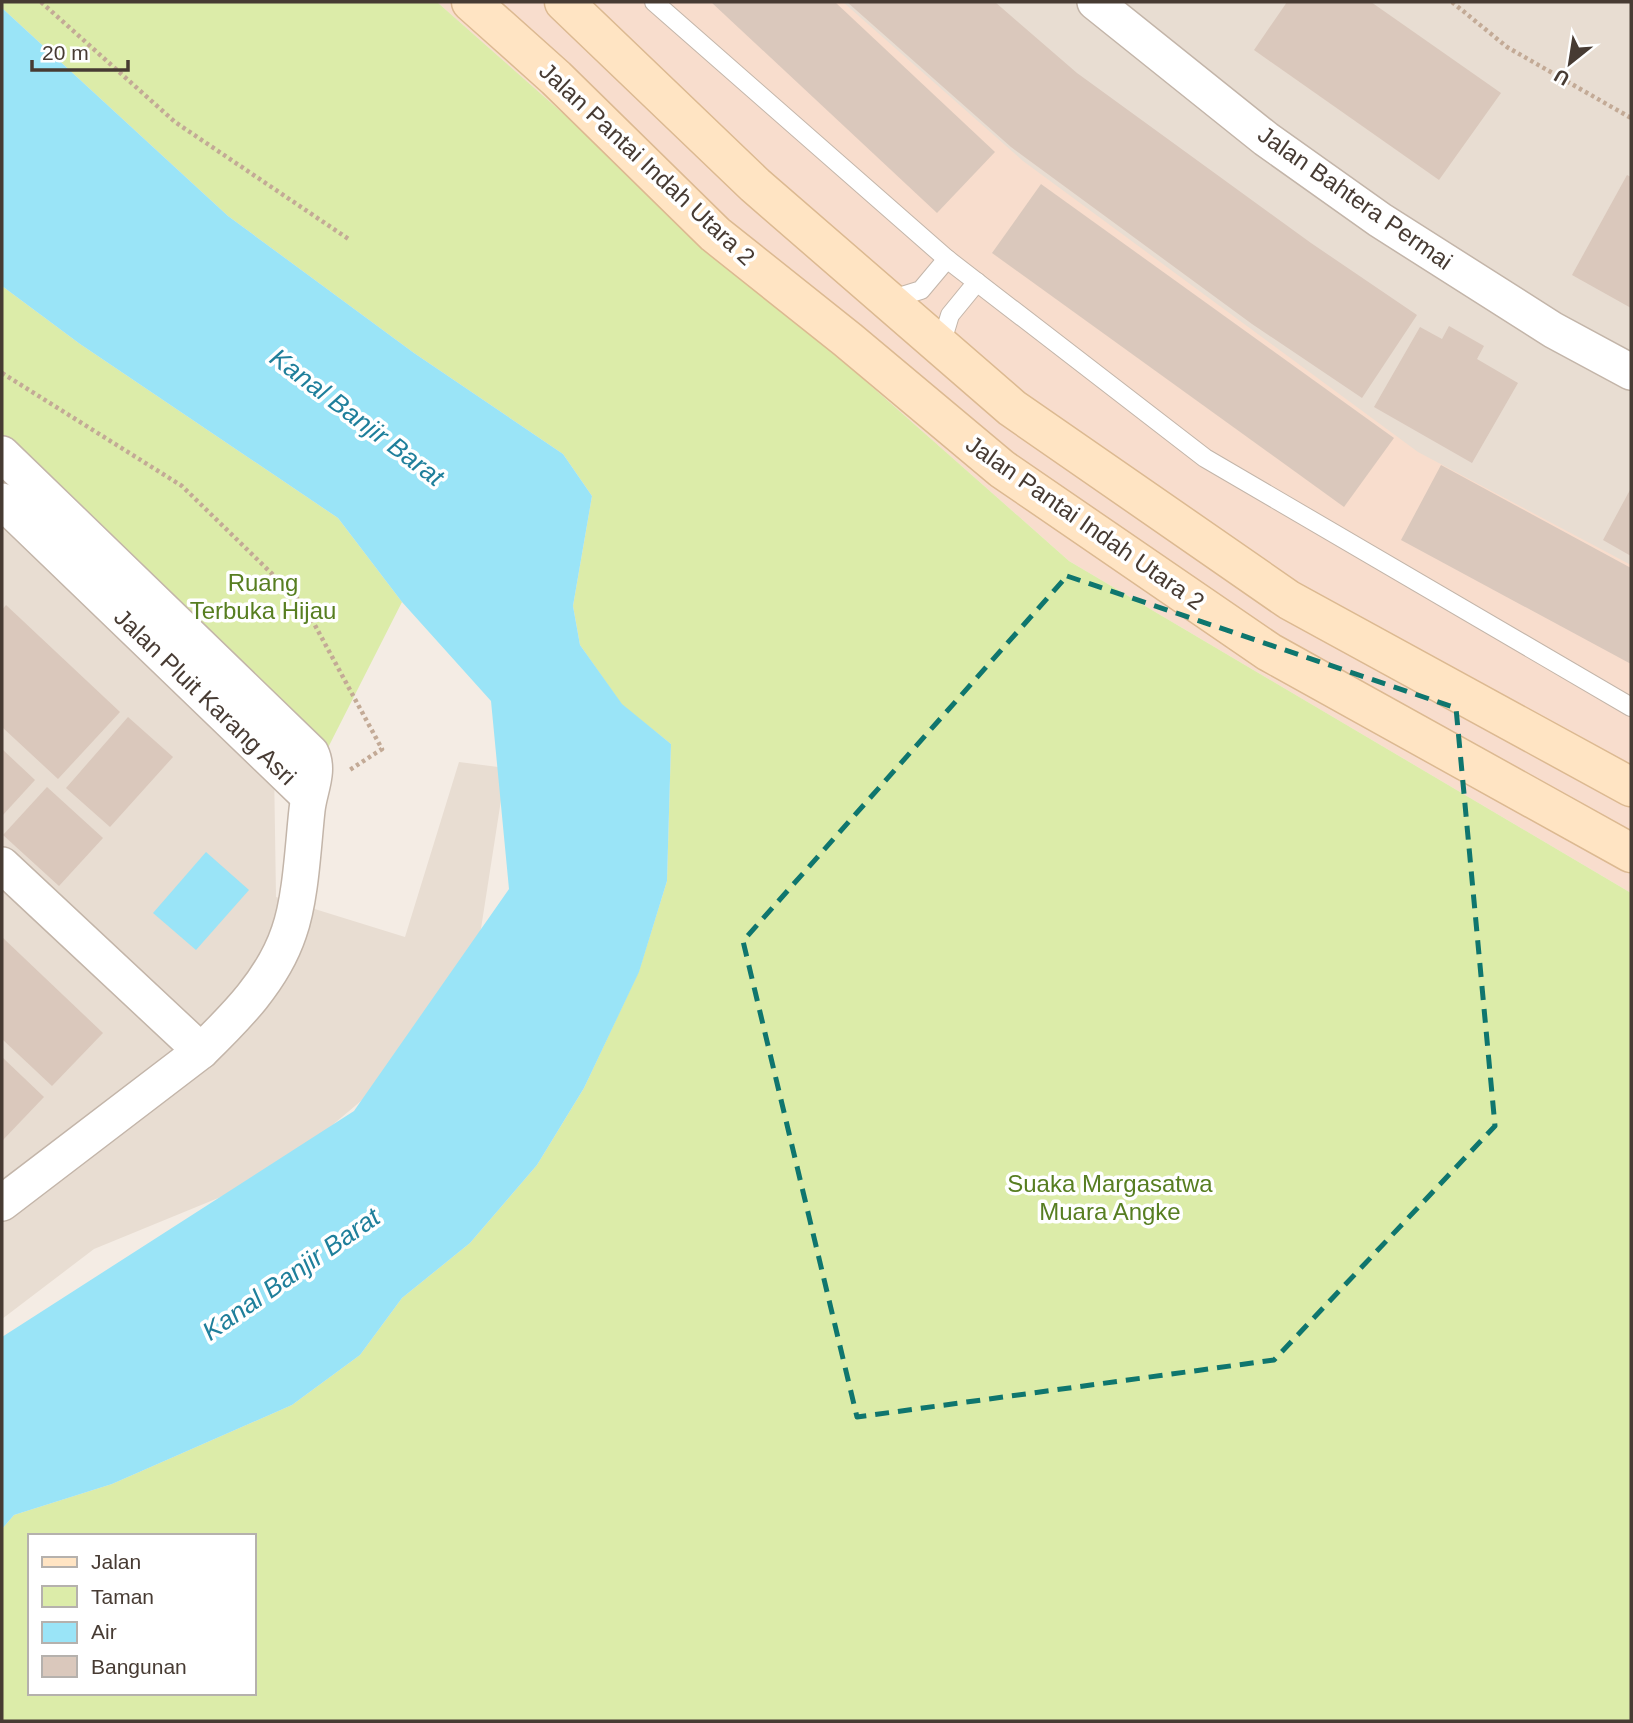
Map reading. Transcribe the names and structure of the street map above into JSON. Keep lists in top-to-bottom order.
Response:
{
  "streets": {
    "street": ["Jalan Pantai Indah Utara 2", "Jalan Bahtera Permai", "Jalan Pluit Karang Asri"]
  },
  "water": ["Kanal Banjir Barat"],
  "parks": ["Ruang Terbuka Hijau", "Suaka Margasatwa Muara Angke"],
  "legend": [
    "Jalan",
    "Taman",
    "Air",
    "Bangunan"
  ],
  "scale_bar": "20 m",
  "north": "bottom left"
}
